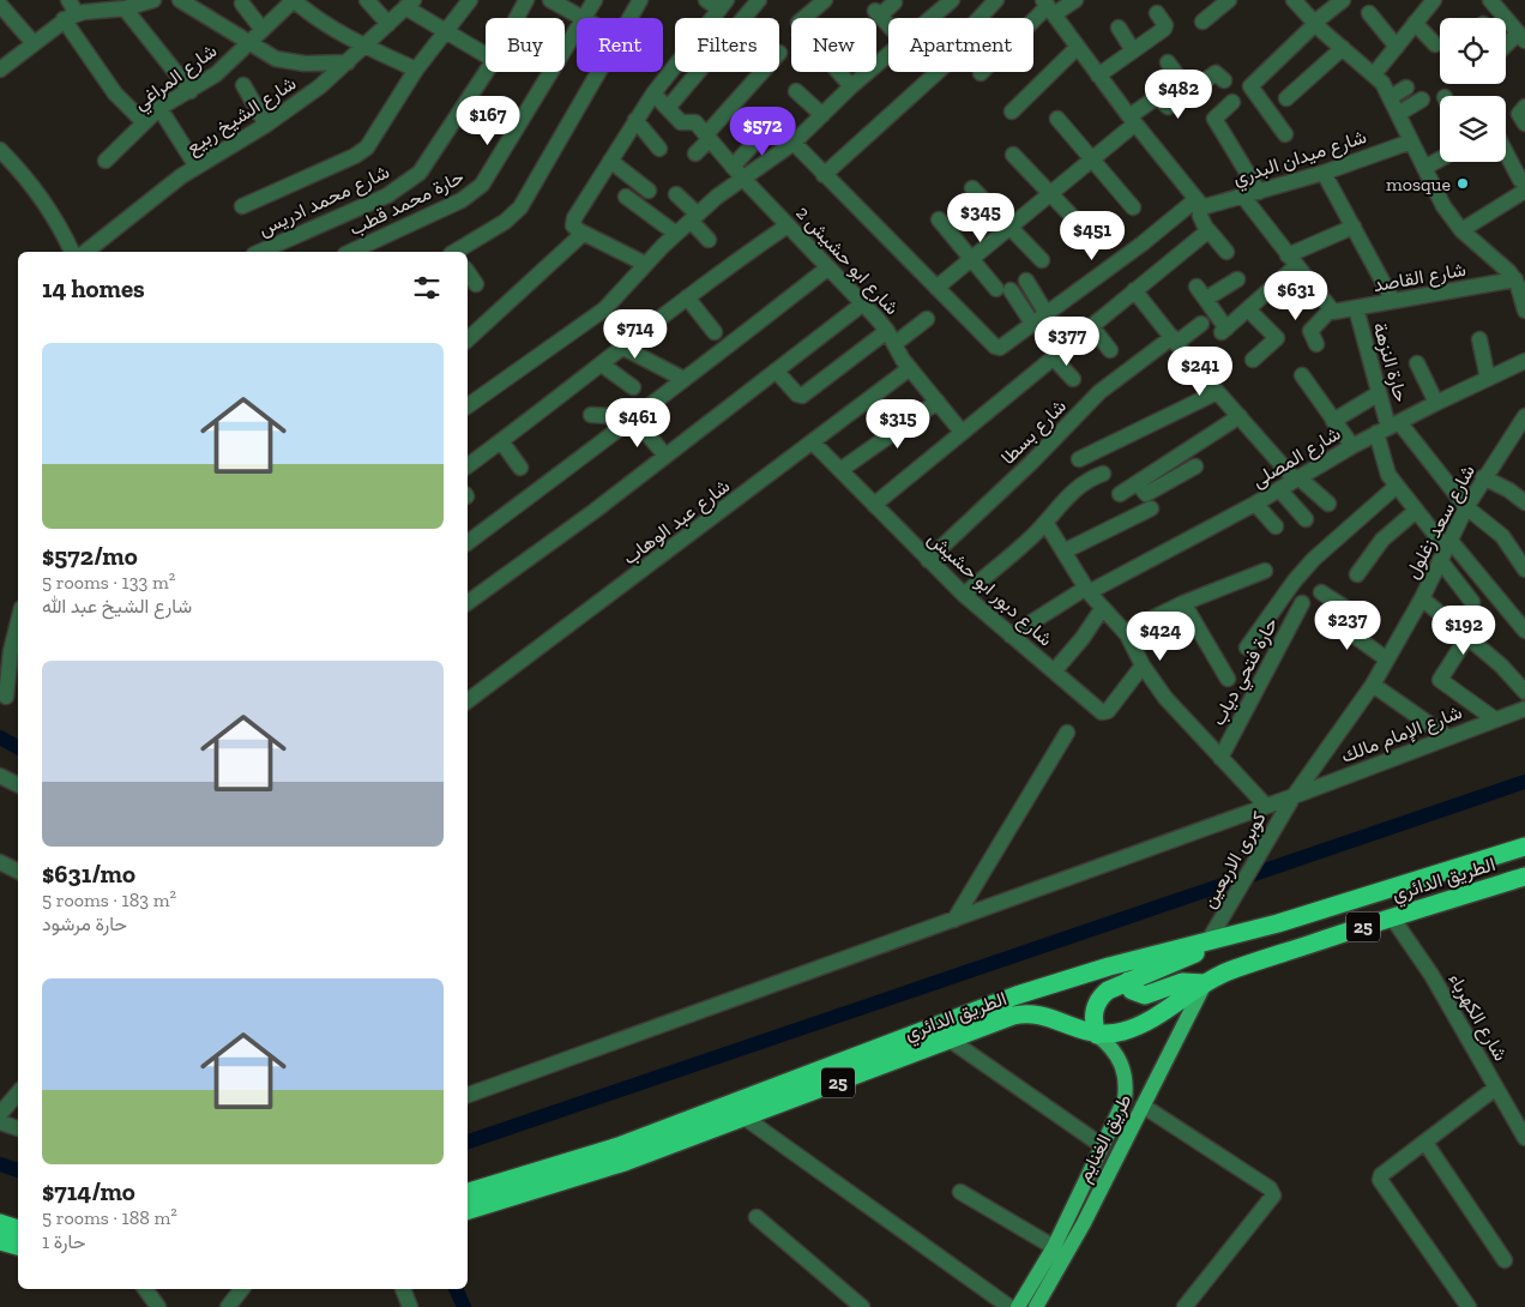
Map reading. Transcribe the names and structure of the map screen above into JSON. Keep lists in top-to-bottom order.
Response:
{
  "streets": {
    "highway": ["الطريق الدائري", "25"],
    "main road": ["طريق الغنايم"],
    "street": [
      "شارع المراغي",
      "شارع الشيخ ربيع",
      "شارع ميدان البدري",
      "شارع محمد ادريس",
      "حارة محمد قطب",
      "شارع ابو حشيش 2",
      "شارع القاصد",
      "حارة النزهة",
      "شارع بسطا",
      "شارع المصلى",
      "شارع عبد الوهاب",
      "شارع سعد زغلول",
      "شارع دبور ابو حشيش",
      "حارة فتحي دياب",
      "شارع الإمام مالك",
      "كوبرى الاربعين",
      "شارع الكهرباء"
    ]
  },
  "crossings": [
    ["شارع ابو حشيش 2", "شارع عبد الوهاب"],
    ["شارع القاصد", "حارة النزهة"],
    ["حارة النزهة", "شارع المصلى"],
    ["حارة النزهة", "شارع سعد زغلول"],
    ["شارع بسطا", "شارع دبور ابو حشيش"],
    ["شارع المصلى", "شارع دبور ابو حشيش"],
    ["شارع عبد الوهاب", "شارع دبور ابو حشيش"],
    ["شارع سعد زغلول", "شارع الإمام مالك"],
    ["شارع سعد زغلول", "كوبرى الاربعين"],
    ["شارع الإمام مالك", "كوبرى الاربعين"],
    ["كوبرى الاربعين", "الطريق الدائري"],
    ["الطريق الدائري", "شارع الكهرباء"],
    ["الطريق الدائري", "طريق الغنايم"]
  ],
  "places": ["mosque"],
  "page": {
    "chip": [
      "Buy",
      "Rent",
      "Filters",
      "New",
      "Apartment"
    ],
    "price": [
      "$482",
      "$167",
      "$572",
      "$345",
      "$451",
      "$631",
      "$714",
      "$377",
      "$241",
      "$461",
      "$315",
      "$237",
      "$192",
      "$424"
    ],
    "heading": "14 homes",
    "list": [
      {
        "name": "$572/mo",
        "note": "5 rooms · 133 m² · شارع الشيخ عبد الله"
      },
      {
        "name": "$631/mo",
        "note": "5 rooms · 183 m² · حارة مرشود"
      },
      {
        "name": "$714/mo",
        "note": "5 rooms · 188 m² · حارة 1"
      }
    ]
  }
}
